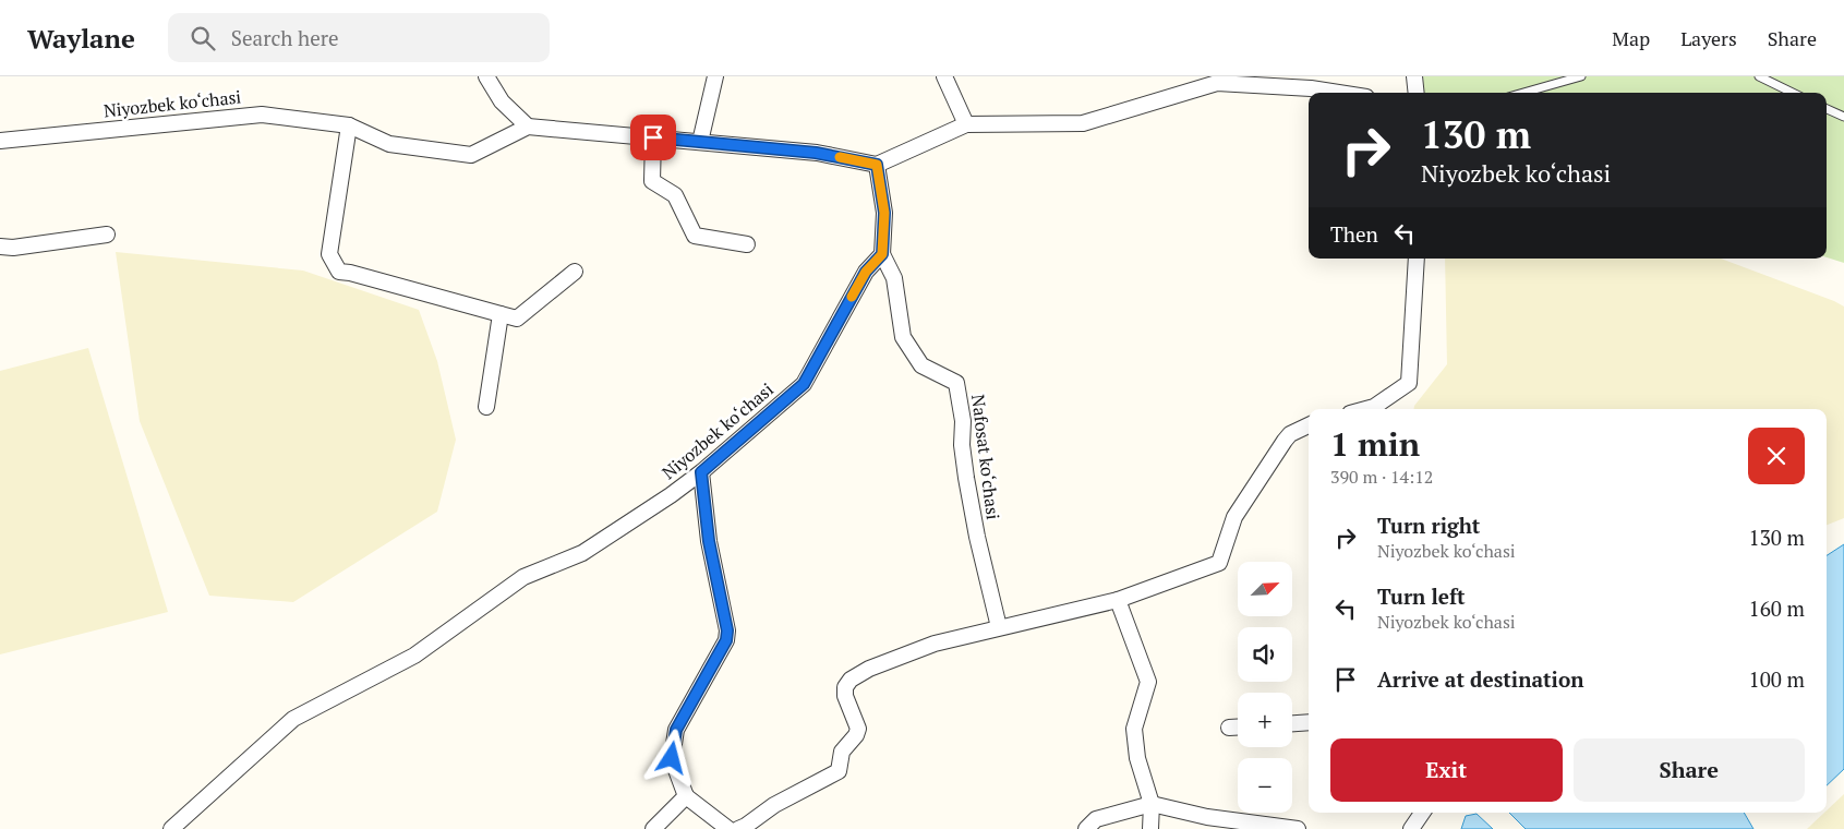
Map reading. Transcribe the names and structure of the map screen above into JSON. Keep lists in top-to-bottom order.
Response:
{
  "streets": {
    "street": ["Niyozbek ko‘chasi", "Nafosat ko‘chasi"]
  },
  "crossings": [
    ["Niyozbek ko‘chasi", "Nafosat ko‘chasi"]
  ],
  "north": "top right",
  "page": {
    "header": "Waylane",
    "search": "Search here",
    "nav": ["Map", "Layers", "Share"],
    "turn": ["130 m", "Niyozbek ko‘chasi"],
    "then": "Then",
    "heading": ["1 min", "390 m · 14:12"],
    "list": [
      {
        "name": "Turn right",
        "note": "Niyozbek ko‘chasi",
        "value": "130 m"
      },
      {
        "name": "Turn left",
        "note": "Niyozbek ko‘chasi",
        "value": "160 m"
      },
      {
        "name": "Arrive at destination",
        "value": "100 m"
      }
    ],
    "map_buttons": ["+", "−"],
    "buttons": ["Exit", "Share"]
  }
}
